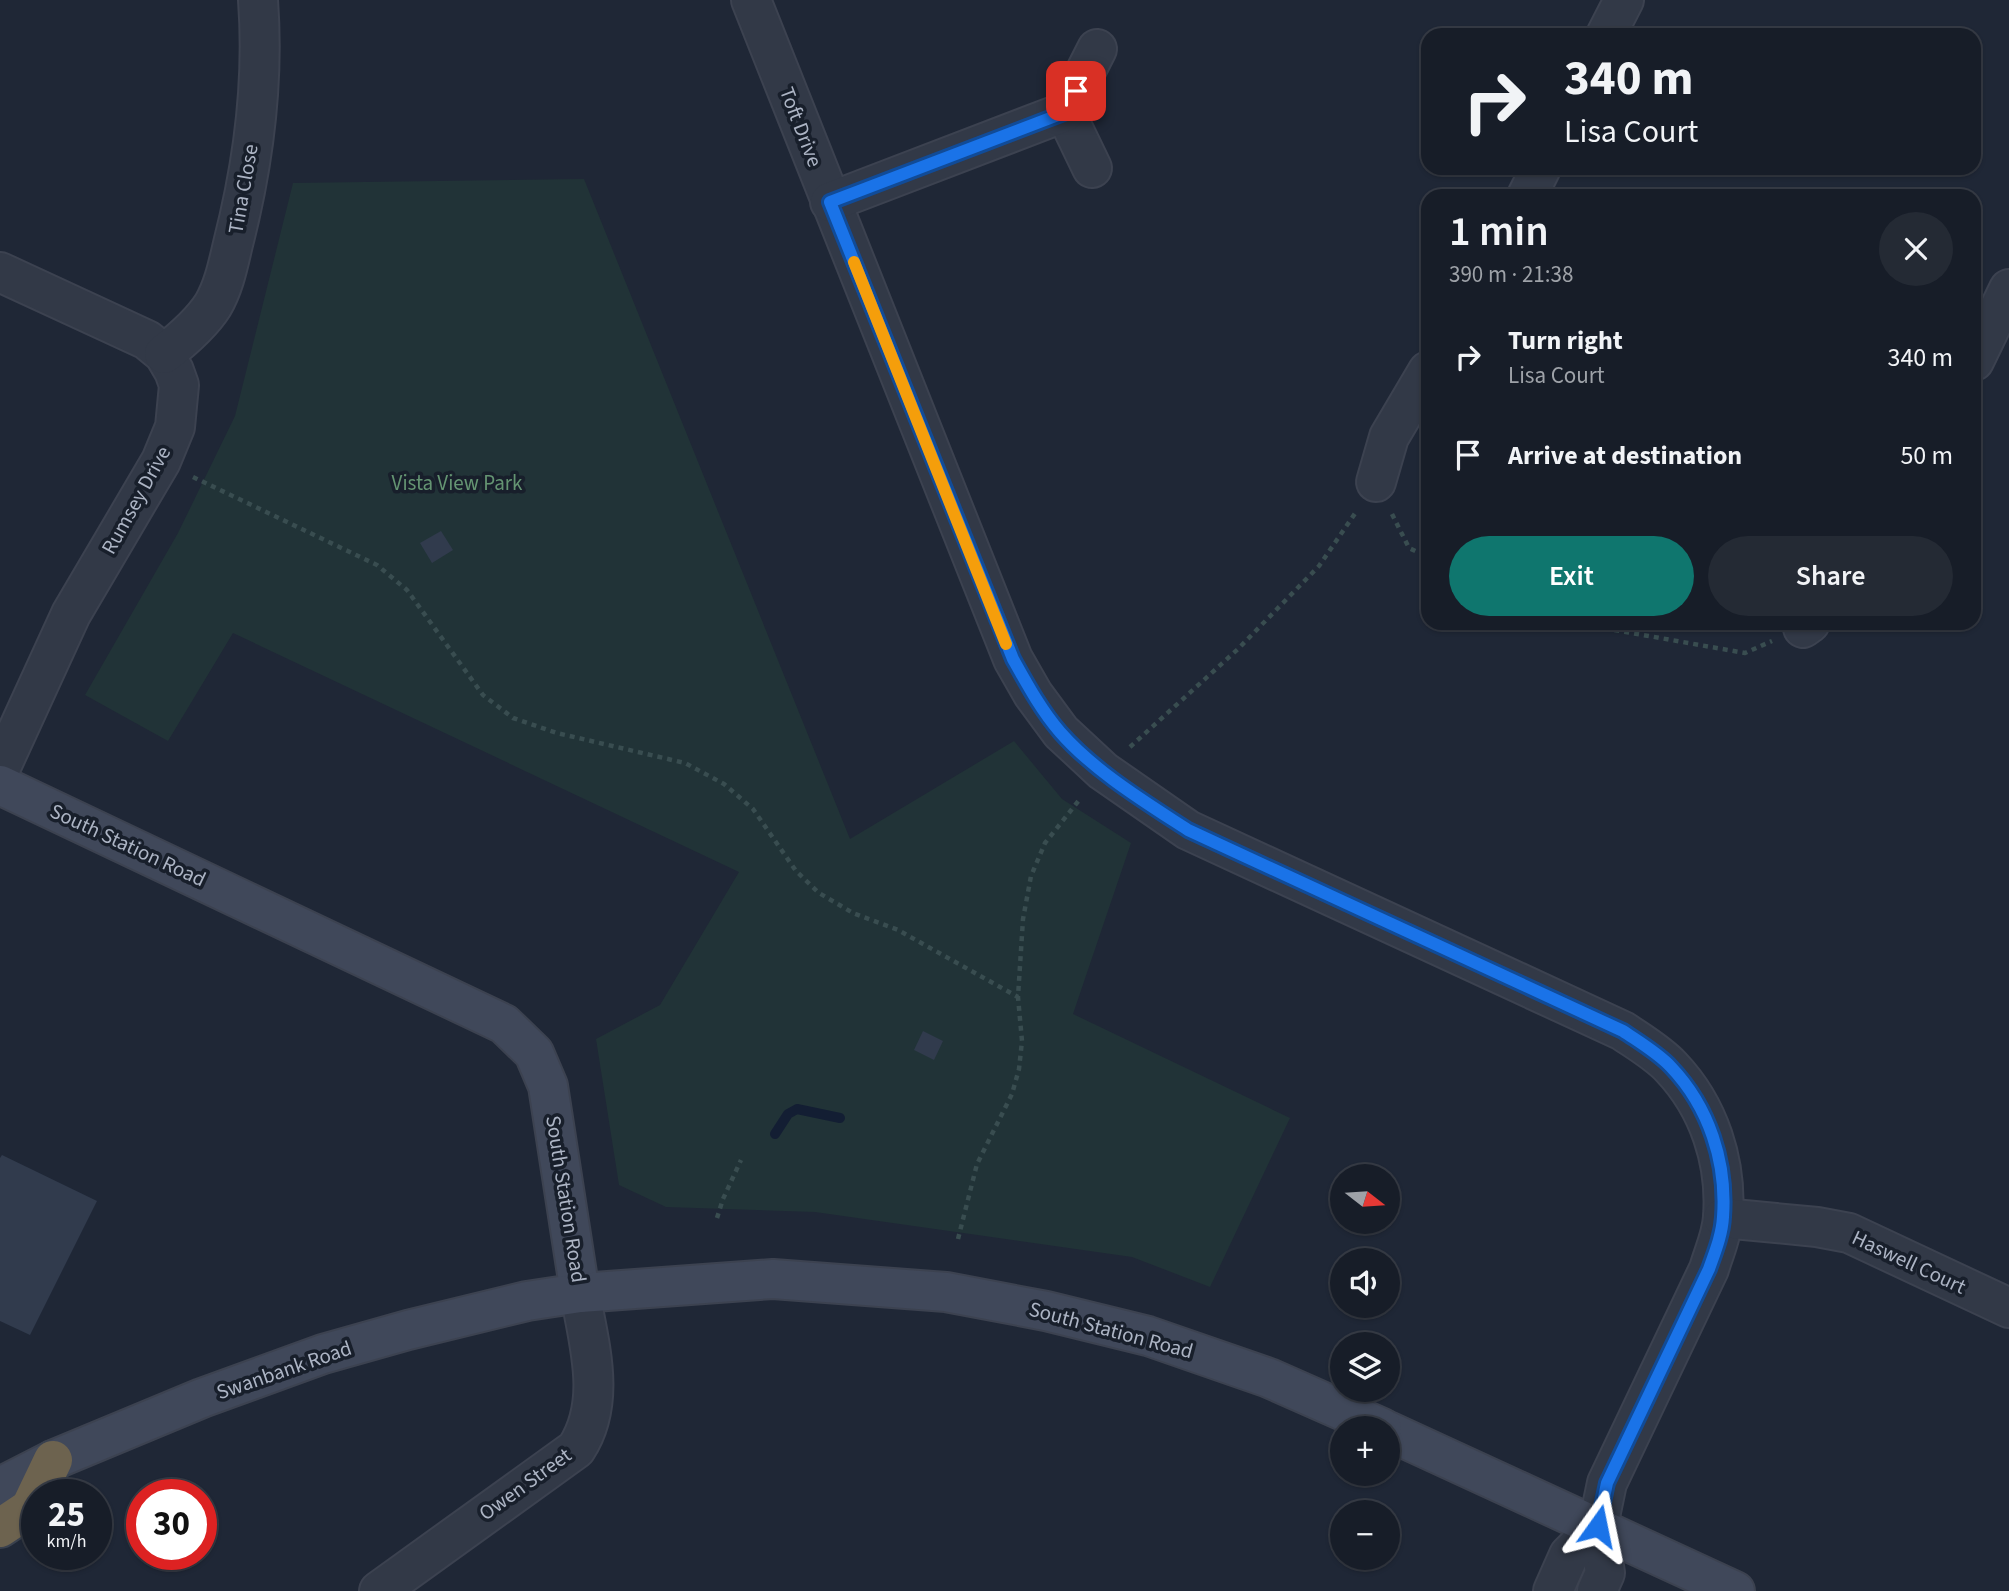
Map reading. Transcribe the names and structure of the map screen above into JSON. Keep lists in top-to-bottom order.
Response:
{
  "streets": {
    "main road": ["South Station Road", "Swanbank Road"],
    "street": [
      "Toft Drive",
      "Tina Close",
      "Rumsey Drive",
      "Haswell Court",
      "Owen Street"
    ]
  },
  "crossings": [
    ["Toft Drive", "Haswell Court"],
    ["Tina Close", "Rumsey Drive"],
    ["South Station Road", "Swanbank Road"],
    ["South Station Road", "Owen Street"],
    ["Swanbank Road", "Owen Street"]
  ],
  "parks": ["Vista View Park"],
  "north": "right",
  "page": {
    "turn": ["340 m", "Lisa Court"],
    "heading": ["1 min", "390 m · 21:38"],
    "list": [
      {
        "name": "Turn right",
        "note": "Lisa Court",
        "value": "340 m"
      },
      {
        "name": "Arrive at destination",
        "value": "50 m"
      }
    ],
    "buttons": ["Exit", "Share"],
    "map_buttons": ["+", "−"],
    "speed": "25 km/h",
    "limit": "30"
  }
}
